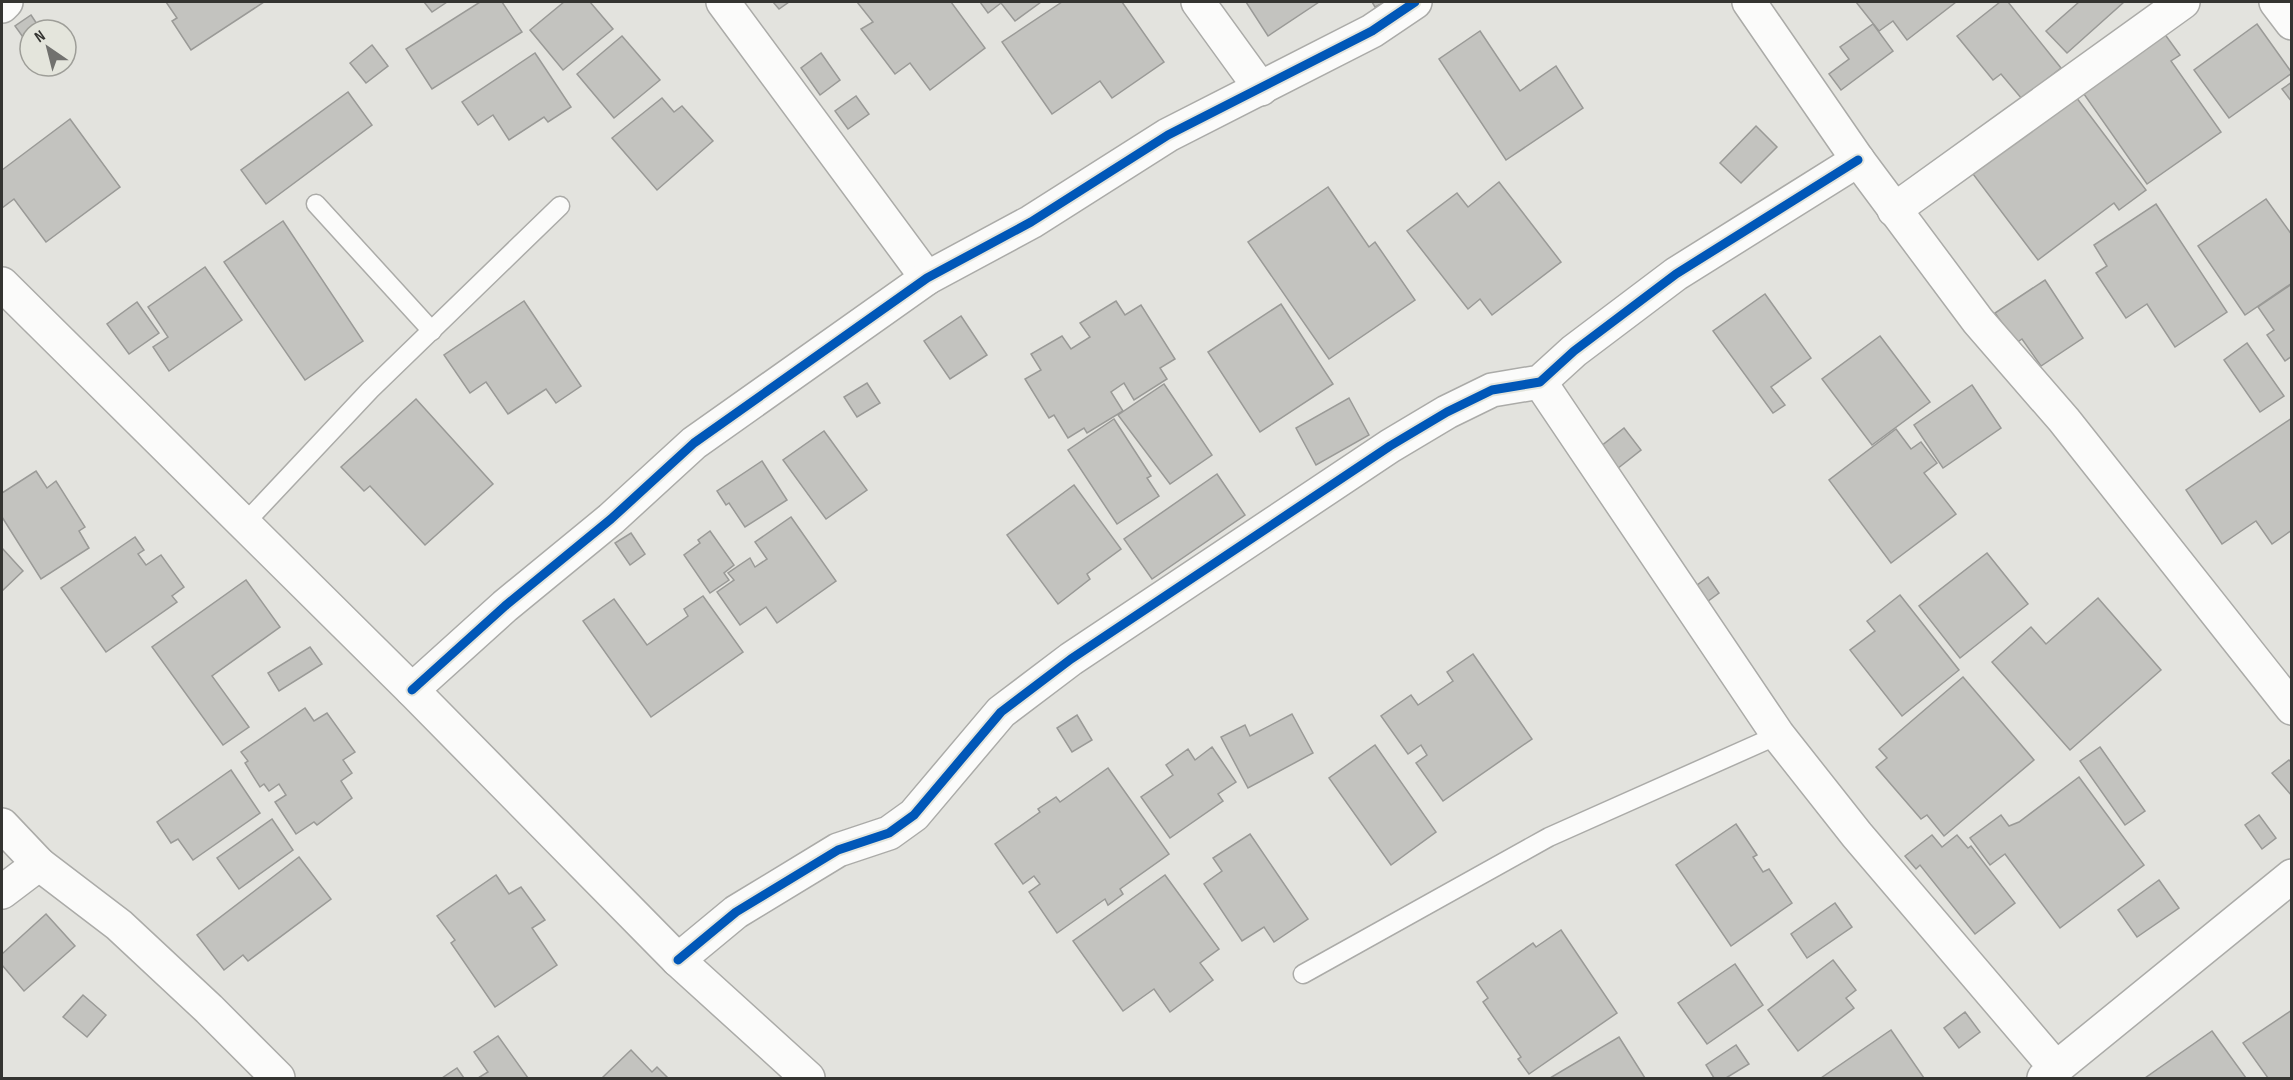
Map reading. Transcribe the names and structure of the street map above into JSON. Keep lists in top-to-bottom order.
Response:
{
  "north": "top left"
}
